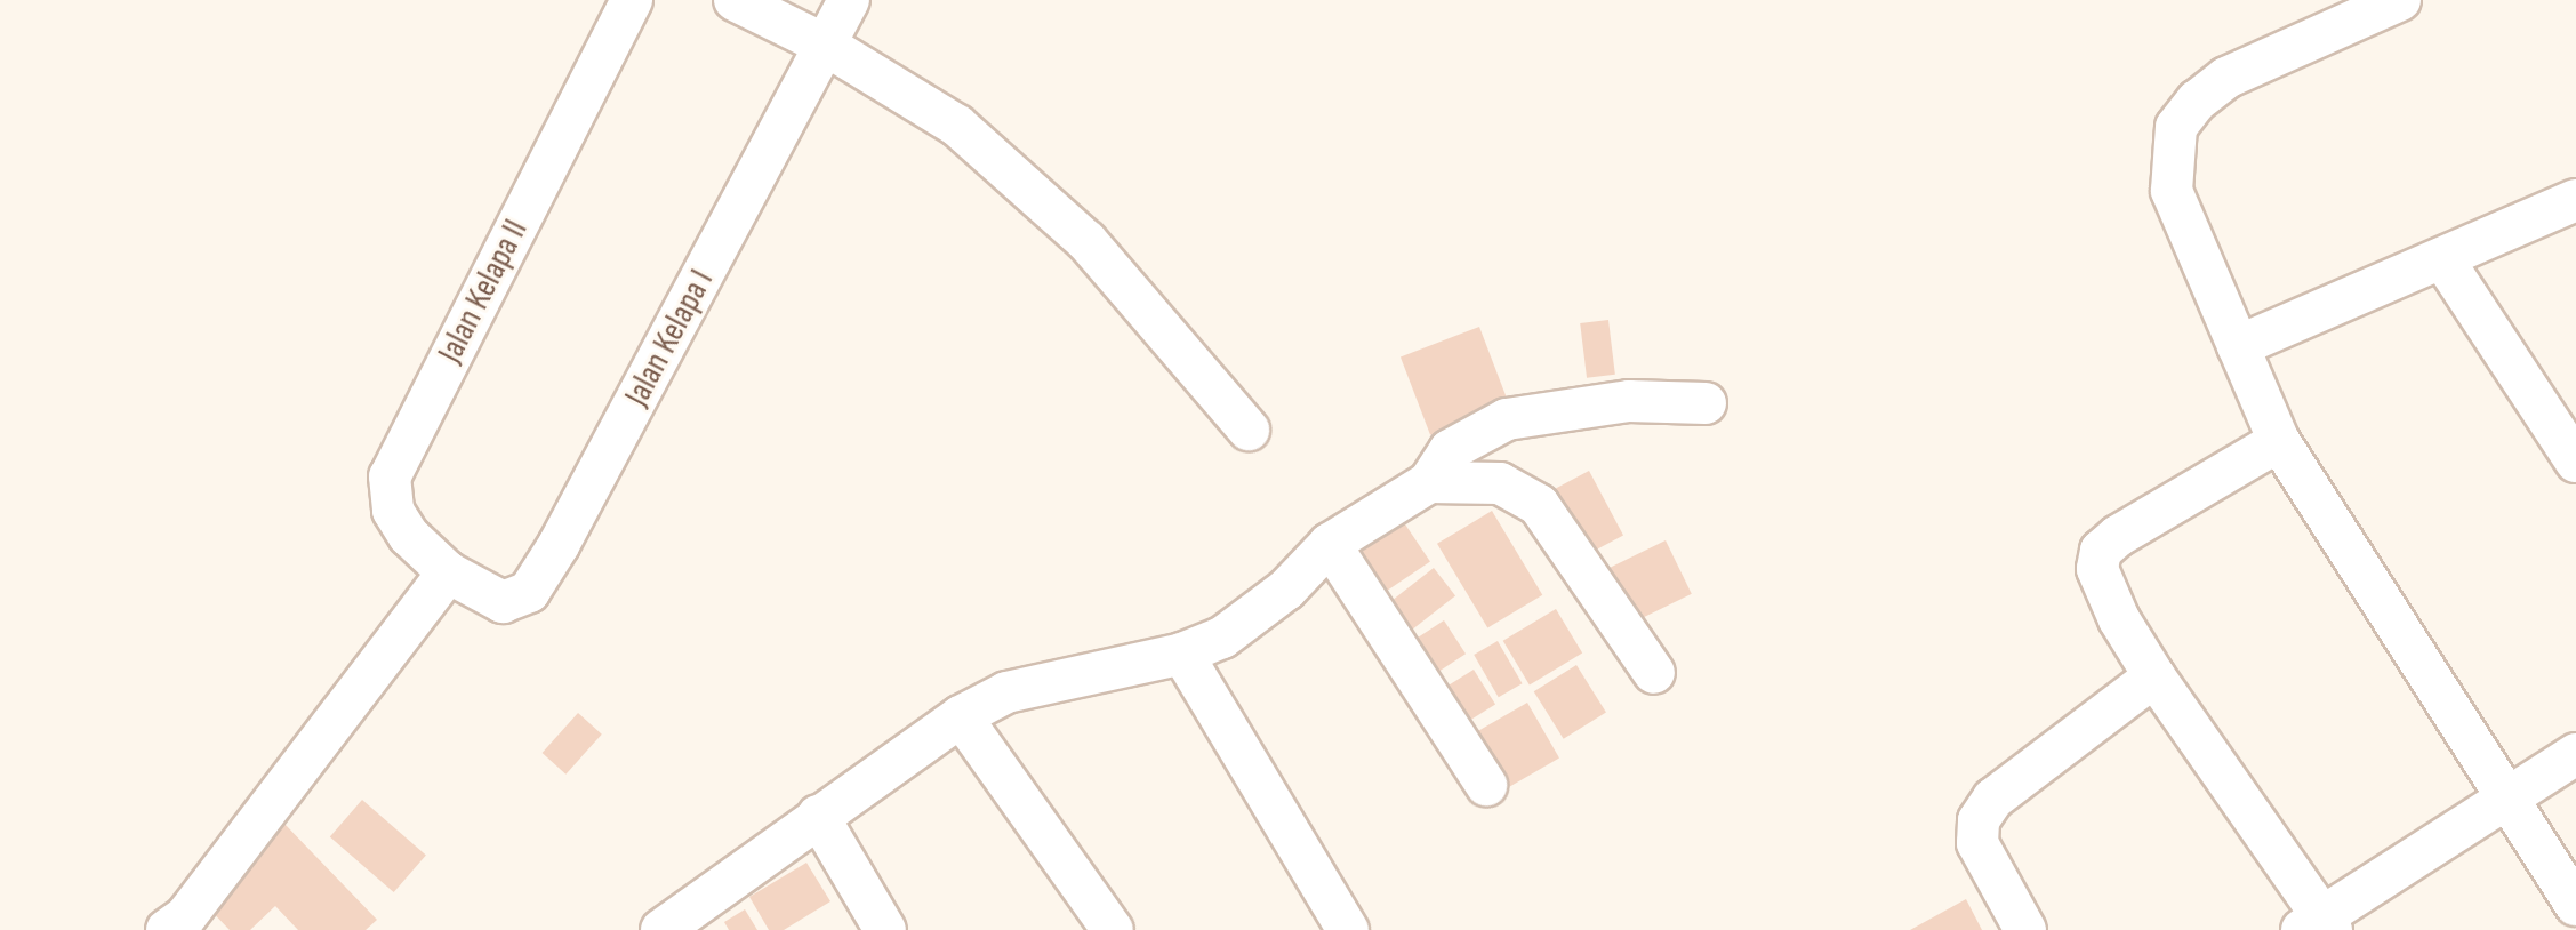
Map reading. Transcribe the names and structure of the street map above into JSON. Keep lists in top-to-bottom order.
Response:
{
  "streets": {
    "street": ["Jalan Kelapa II", "Jalan Kelapa I"]
  },
  "crossings": [
    ["Jalan Kelapa II", "Jalan Kelapa I"]
  ]
}
